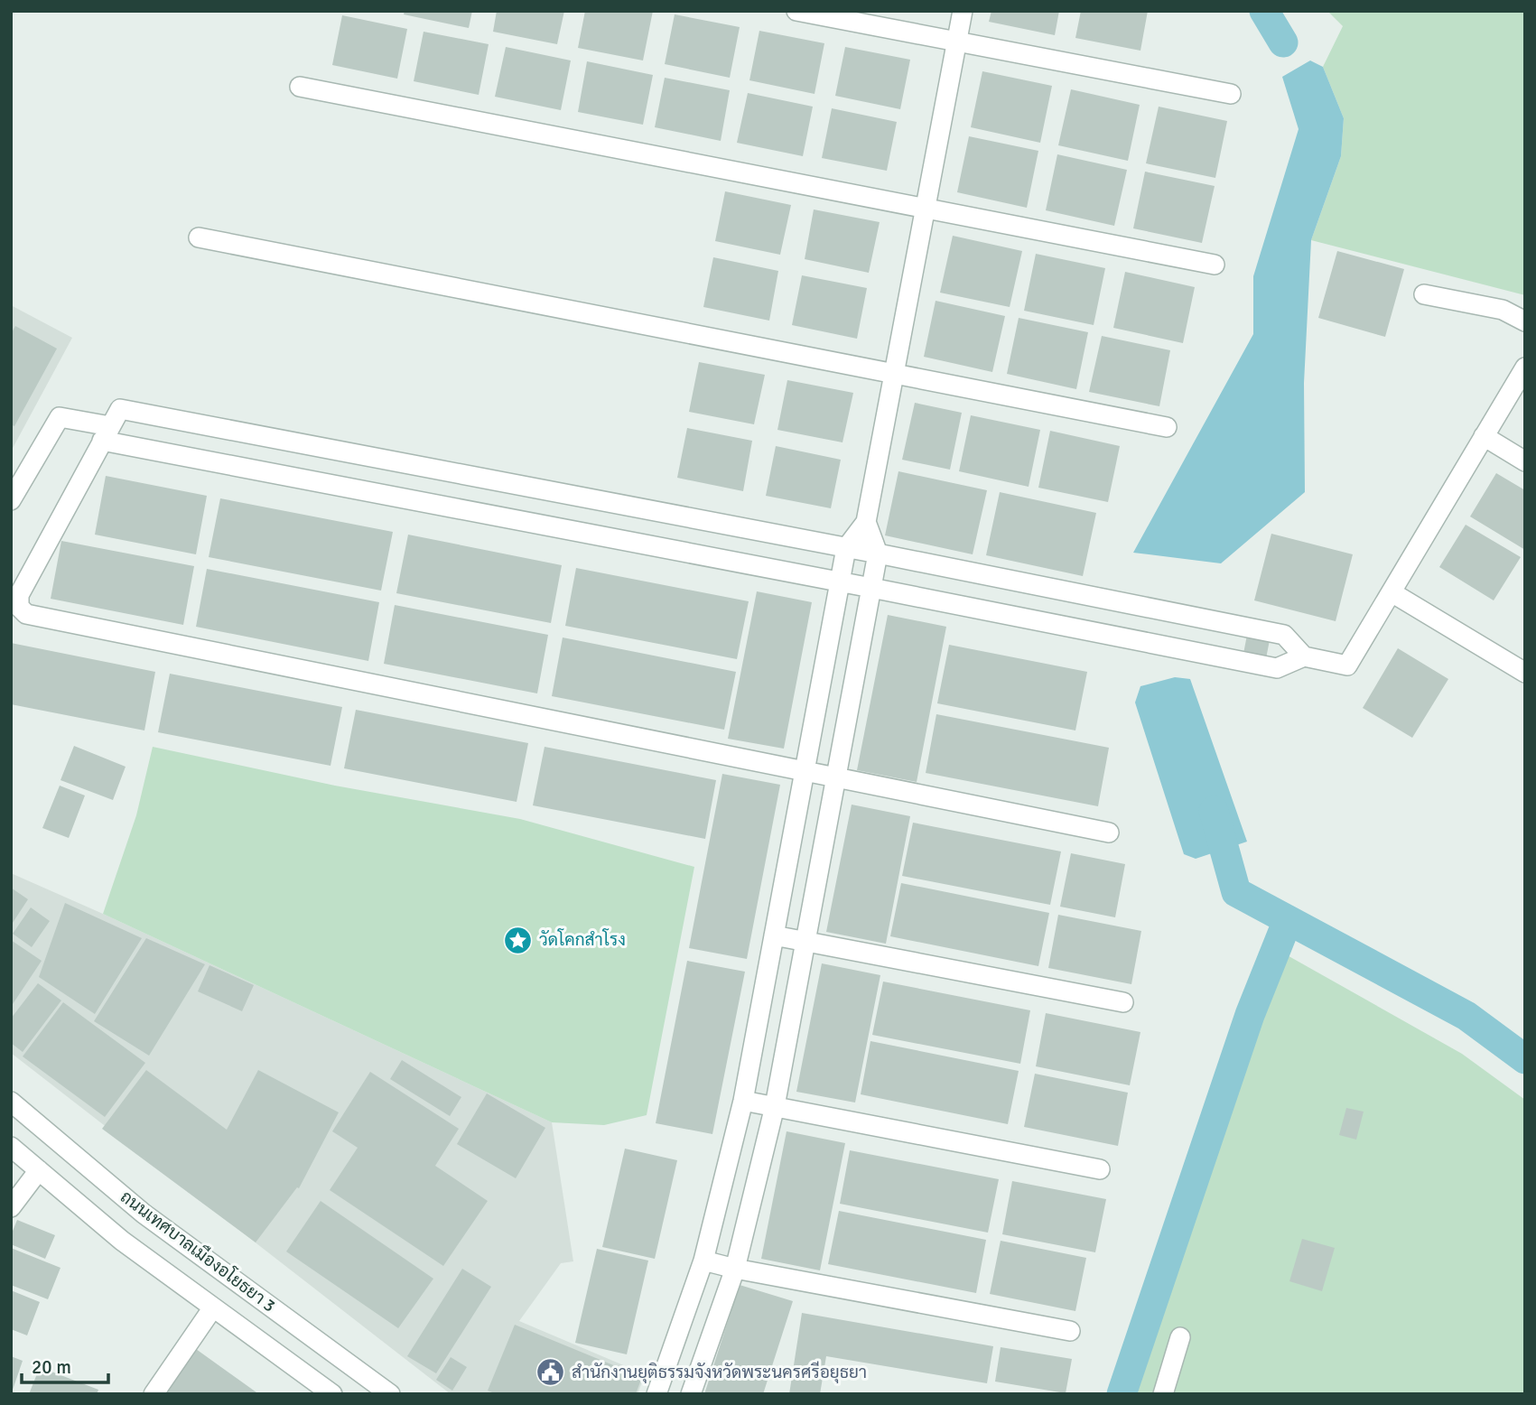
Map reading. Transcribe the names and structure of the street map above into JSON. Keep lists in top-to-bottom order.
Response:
{
  "streets": {
    "street": ["ถนนเทศบาลเมืองอโยธยา 3"]
  },
  "places": {
    "place": ["วัดโคกสำโรง"],
    "public building": ["สำนักงานยุติธรรมจังหวัดพระนครศรีอยุธยา"]
  },
  "scale_bar": "20 m"
}
